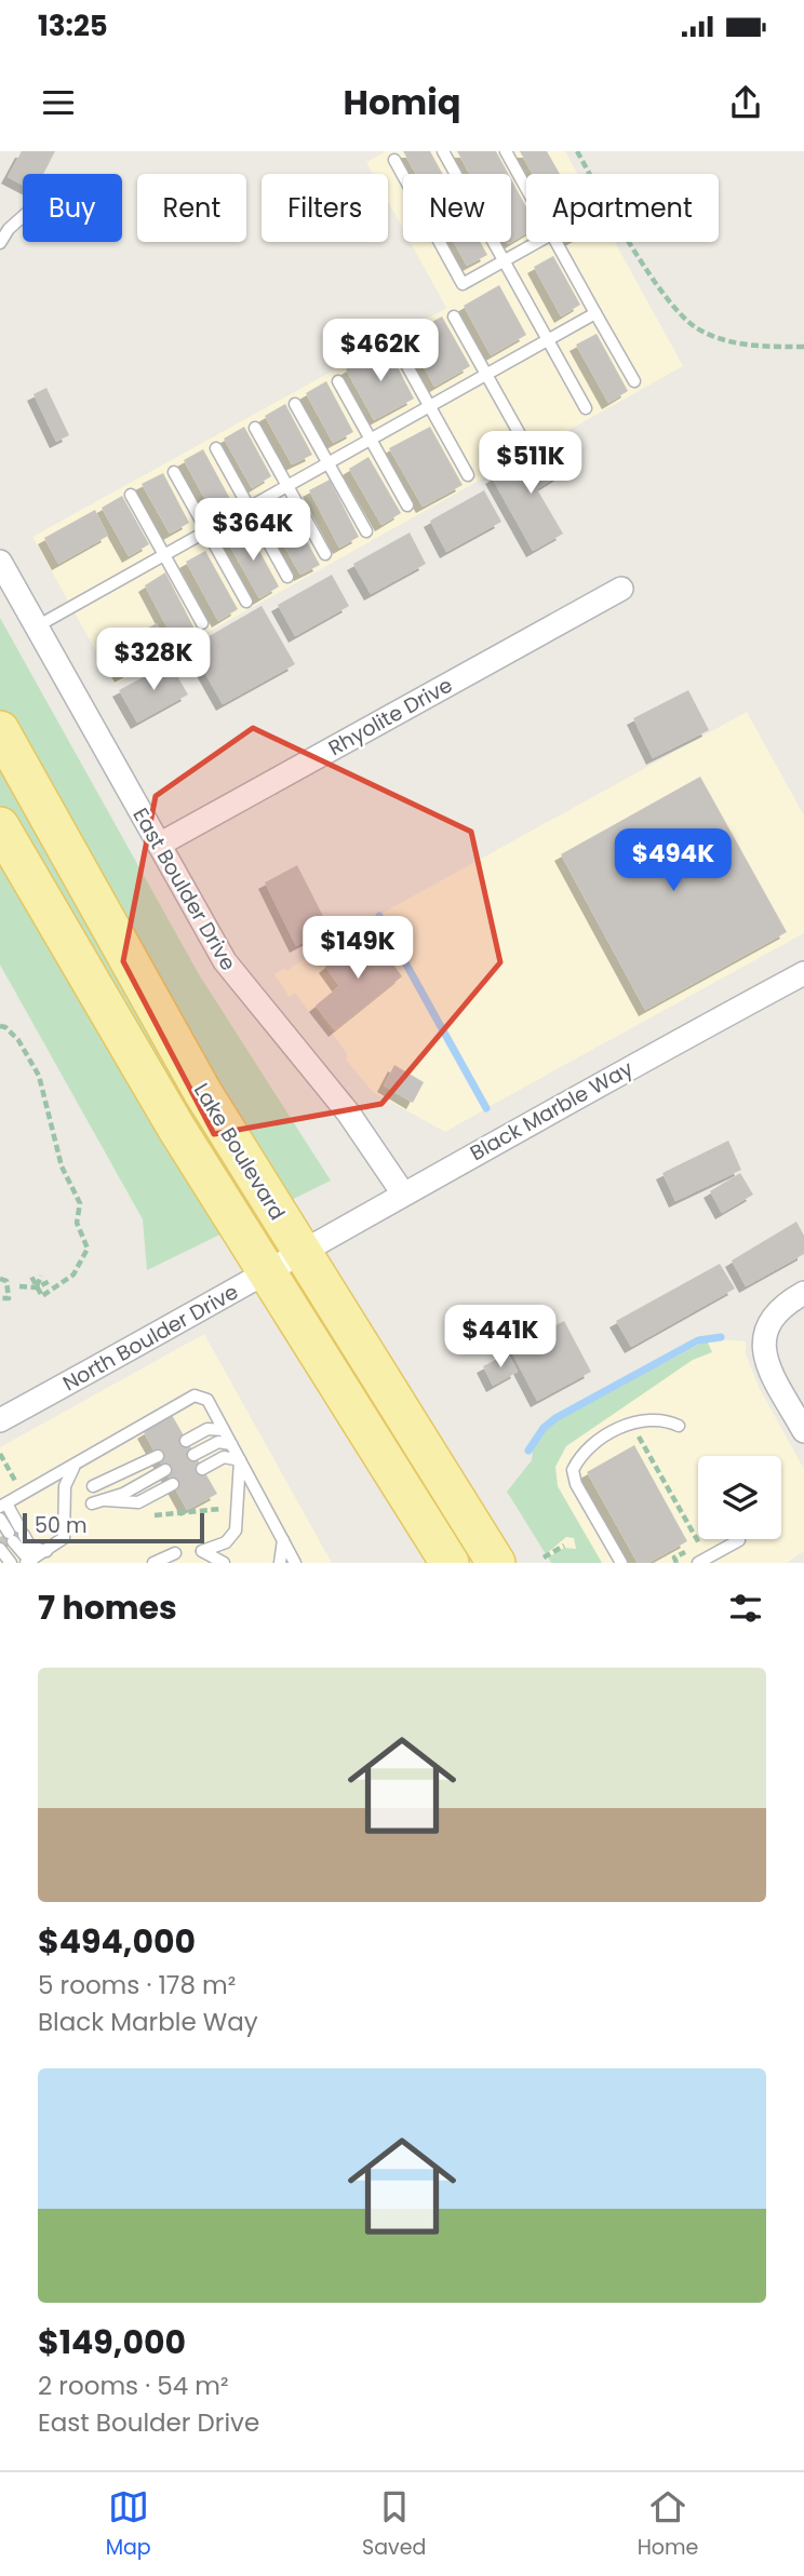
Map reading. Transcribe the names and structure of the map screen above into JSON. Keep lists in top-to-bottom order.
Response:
{
  "streets": {
    "main road": ["Lake Boulevard"],
    "street": [
      "Rhyolite Drive",
      "East Boulder Drive",
      "Black Marble Way",
      "North Boulder Drive"
    ]
  },
  "crossings": [
    ["Rhyolite Drive", "East Boulder Drive"],
    ["East Boulder Drive", "Black Marble Way"],
    ["Black Marble Way", "Lake Boulevard"],
    ["Black Marble Way", "North Boulder Drive"],
    ["Lake Boulevard", "North Boulder Drive"]
  ],
  "scale_bar": "50 m",
  "page": {
    "status": "13:25",
    "header": "Homiq",
    "chip": [
      "Buy",
      "Rent",
      "Filters",
      "New",
      "Apartment"
    ],
    "price": [
      "$462K",
      "$511K",
      "$364K",
      "$328K",
      "$494K",
      "$149K",
      "$441K"
    ],
    "scale": "50 m",
    "heading": "7 homes",
    "list": [
      {
        "name": "$494,000",
        "note": "5 rooms · 178 m² · Black Marble Way"
      },
      {
        "name": "$149,000",
        "note": "2 rooms · 54 m² · East Boulder Drive"
      }
    ],
    "tabs": ["Map", "Saved", "Home"]
  }
}
